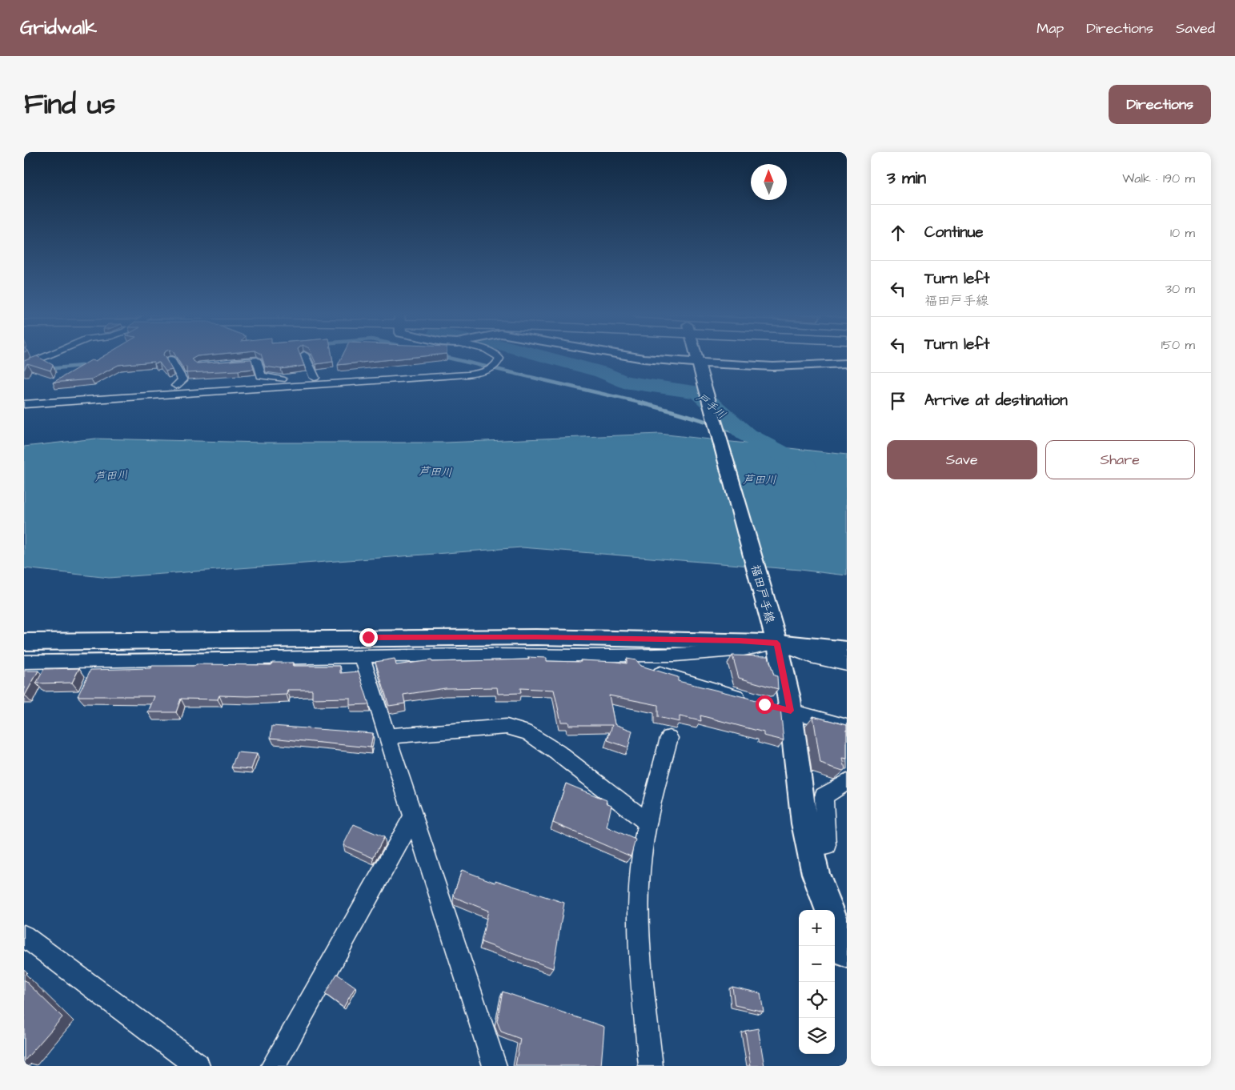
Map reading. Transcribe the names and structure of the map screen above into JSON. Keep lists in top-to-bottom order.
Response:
{
  "streets": {
    "street": ["福田戸手線"]
  },
  "water": ["戸手川", "芦田川"],
  "north": "top",
  "page": {
    "header": "Gridwalk",
    "nav": ["Map", "Directions", "Saved"],
    "title": "Find us",
    "buttons": [
      "Directions",
      ["Save", "Share"]
    ],
    "heading": ["3 min", "Walk · 190 m"],
    "list": [
      ["Continue", "10 m"],
      ["Turn left", "福田戸手線", "30 m"],
      ["Turn left", "150 m"],
      "Arrive at destination"
    ],
    "map_buttons": ["+", "−"]
  }
}
